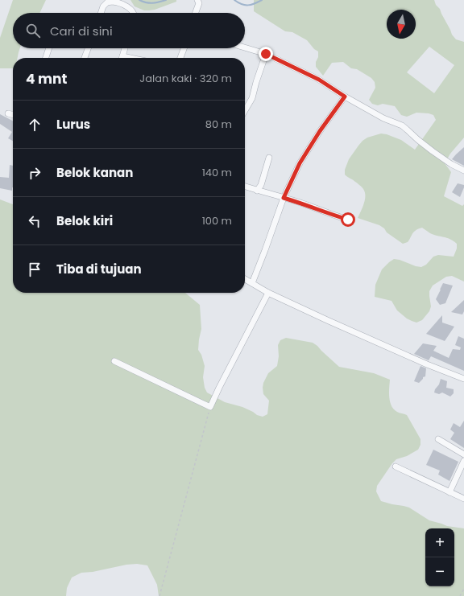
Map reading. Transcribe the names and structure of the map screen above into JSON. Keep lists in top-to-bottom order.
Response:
{
  "north": "bottom",
  "page": {
    "search": "Cari di sini",
    "heading": ["4 mnt", "Jalan kaki · 320 m"],
    "list": [
      ["Lurus", "80 m"],
      ["Belok kanan", "140 m"],
      ["Belok kiri", "100 m"],
      "Tiba di tujuan"
    ],
    "map_buttons": ["+", "−"]
  }
}
